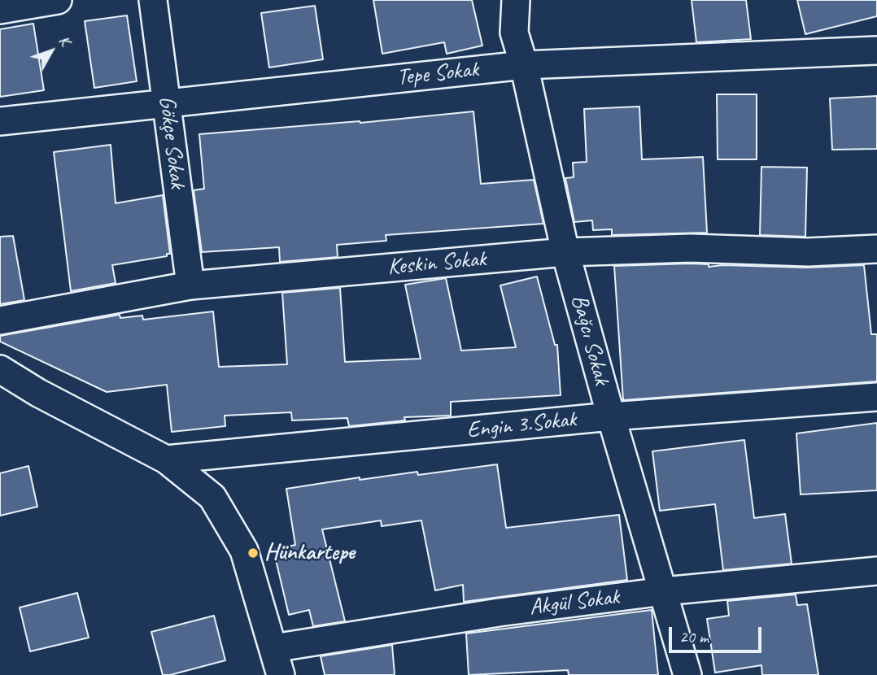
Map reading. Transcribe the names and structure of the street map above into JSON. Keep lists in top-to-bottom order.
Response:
{
  "streets": {
    "street": [
      "Tepe Sokak",
      "Gökçe Sokak",
      "Keskin Sokak",
      "Bağcı Sokak",
      "Engin 3.Sokak",
      "Akgül Sokak"
    ]
  },
  "crossings": [
    ["Tepe Sokak", "Gökçe Sokak"],
    ["Tepe Sokak", "Bağcı Sokak"],
    ["Gökçe Sokak", "Keskin Sokak"],
    ["Keskin Sokak", "Bağcı Sokak"],
    ["Bağcı Sokak", "Engin 3.Sokak"],
    ["Bağcı Sokak", "Akgül Sokak"]
  ],
  "places": ["Hünkartepe"],
  "scale_bar": "20 m",
  "north": "top right"
}
